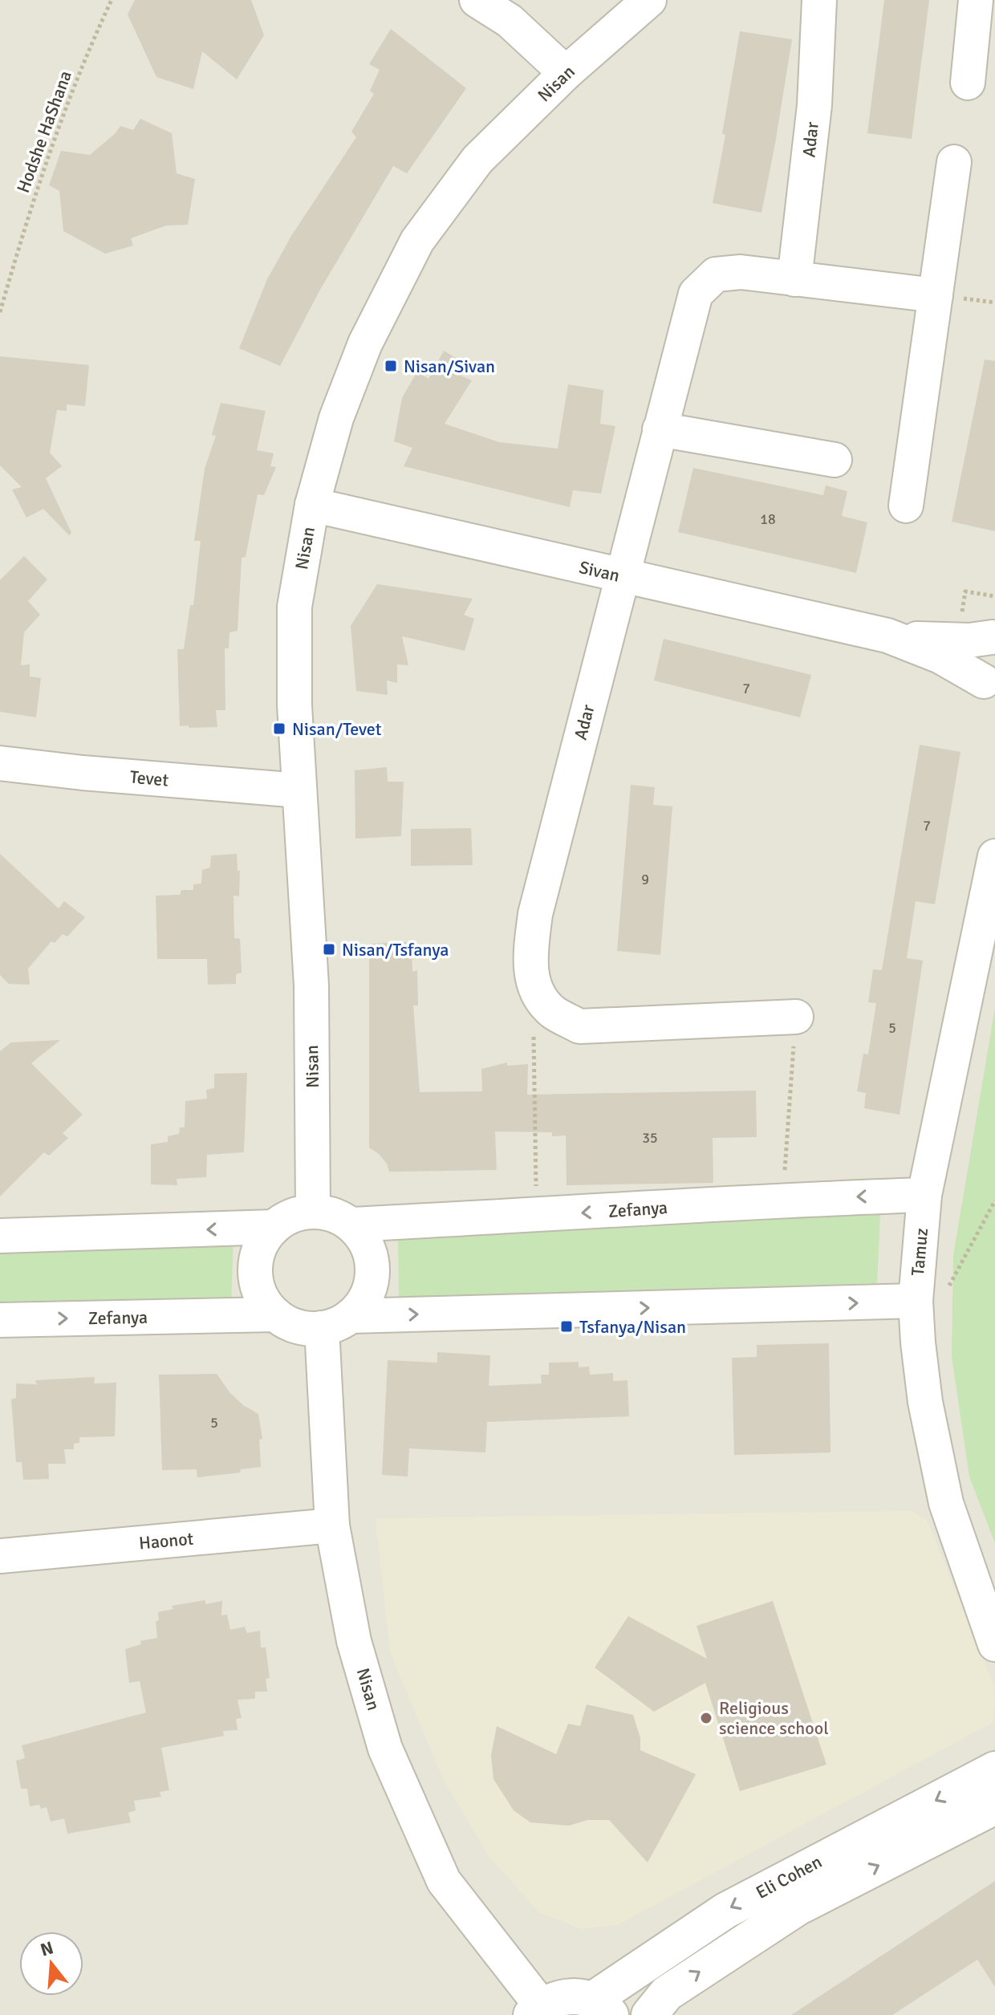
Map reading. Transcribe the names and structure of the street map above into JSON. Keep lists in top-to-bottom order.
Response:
{
  "streets": {
    "street": [
      "Nisan",
      "Adar",
      "Sivan",
      "Tevet",
      "Zefanya",
      "Tamuz",
      "Haonot",
      "Eli Cohen"
    ],
    "path": ["Hodshe HaShana"]
  },
  "crossings": [
    ["Nisan", "Sivan"],
    ["Nisan", "Tevet"],
    ["Nisan", "Zefanya"],
    ["Nisan", "Haonot"],
    ["Adar", "Sivan"],
    ["Zefanya", "Tamuz"]
  ],
  "places": {
    "transit": [
      "Nisan/Sivan",
      "Nisan/Tevet",
      "Nisan/Tsfanya",
      "Tsfanya/Nisan"
    ],
    "other": ["Religious science school"]
  },
  "house_numbers": [
    "18",
    "7",
    "7",
    "9",
    "5",
    "35",
    "5"
  ],
  "north": "top"
}
